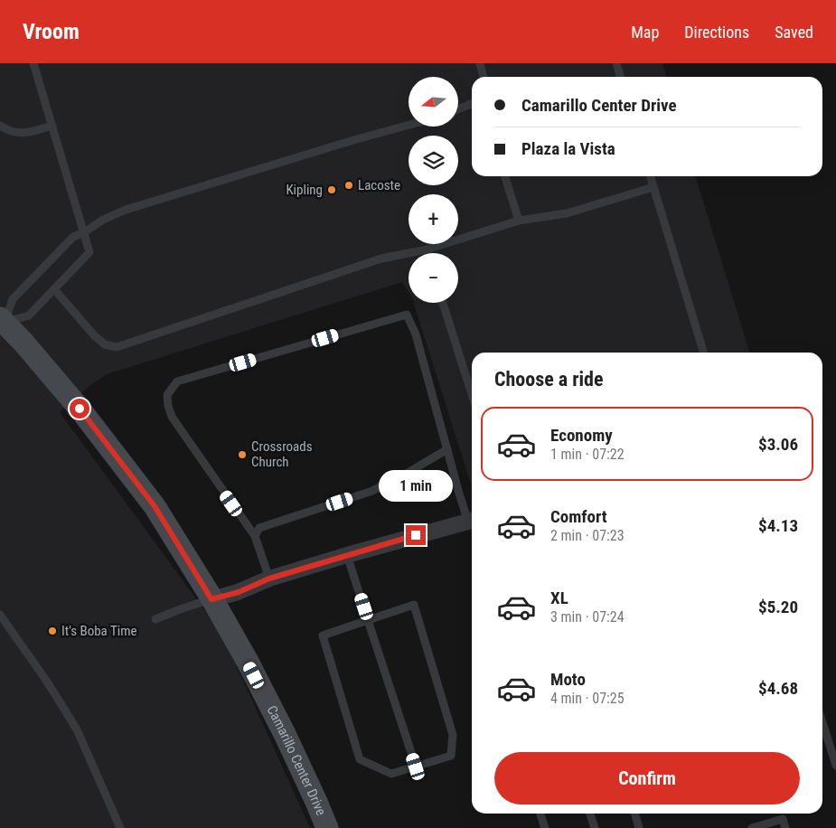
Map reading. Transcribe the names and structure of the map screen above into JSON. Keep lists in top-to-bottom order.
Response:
{
  "streets": {
    "street": ["Camarillo Center Drive"]
  },
  "places": [
    "Lacoste",
    "Kipling",
    "Crossroads Church",
    "It's Boba Time"
  ],
  "north": "left",
  "page": {
    "header": "Vroom",
    "nav": ["Map", "Directions", "Saved"],
    "map_buttons": ["+", "−"],
    "banner": ["Camarillo Center Drive", "Plaza la Vista"],
    "heading": "Choose a ride",
    "list": [
      {
        "name": "Economy",
        "note": "1 min · 07:22",
        "value": "$3.06"
      },
      {
        "name": "Comfort",
        "note": "2 min · 07:23",
        "value": "$4.13"
      },
      {
        "name": "XL",
        "note": "3 min · 07:24",
        "value": "$5.20"
      },
      {
        "name": "Moto",
        "note": "4 min · 07:25",
        "value": "$4.68"
      }
    ],
    "bubble": "1 min",
    "buttons": "Confirm"
  }
}
